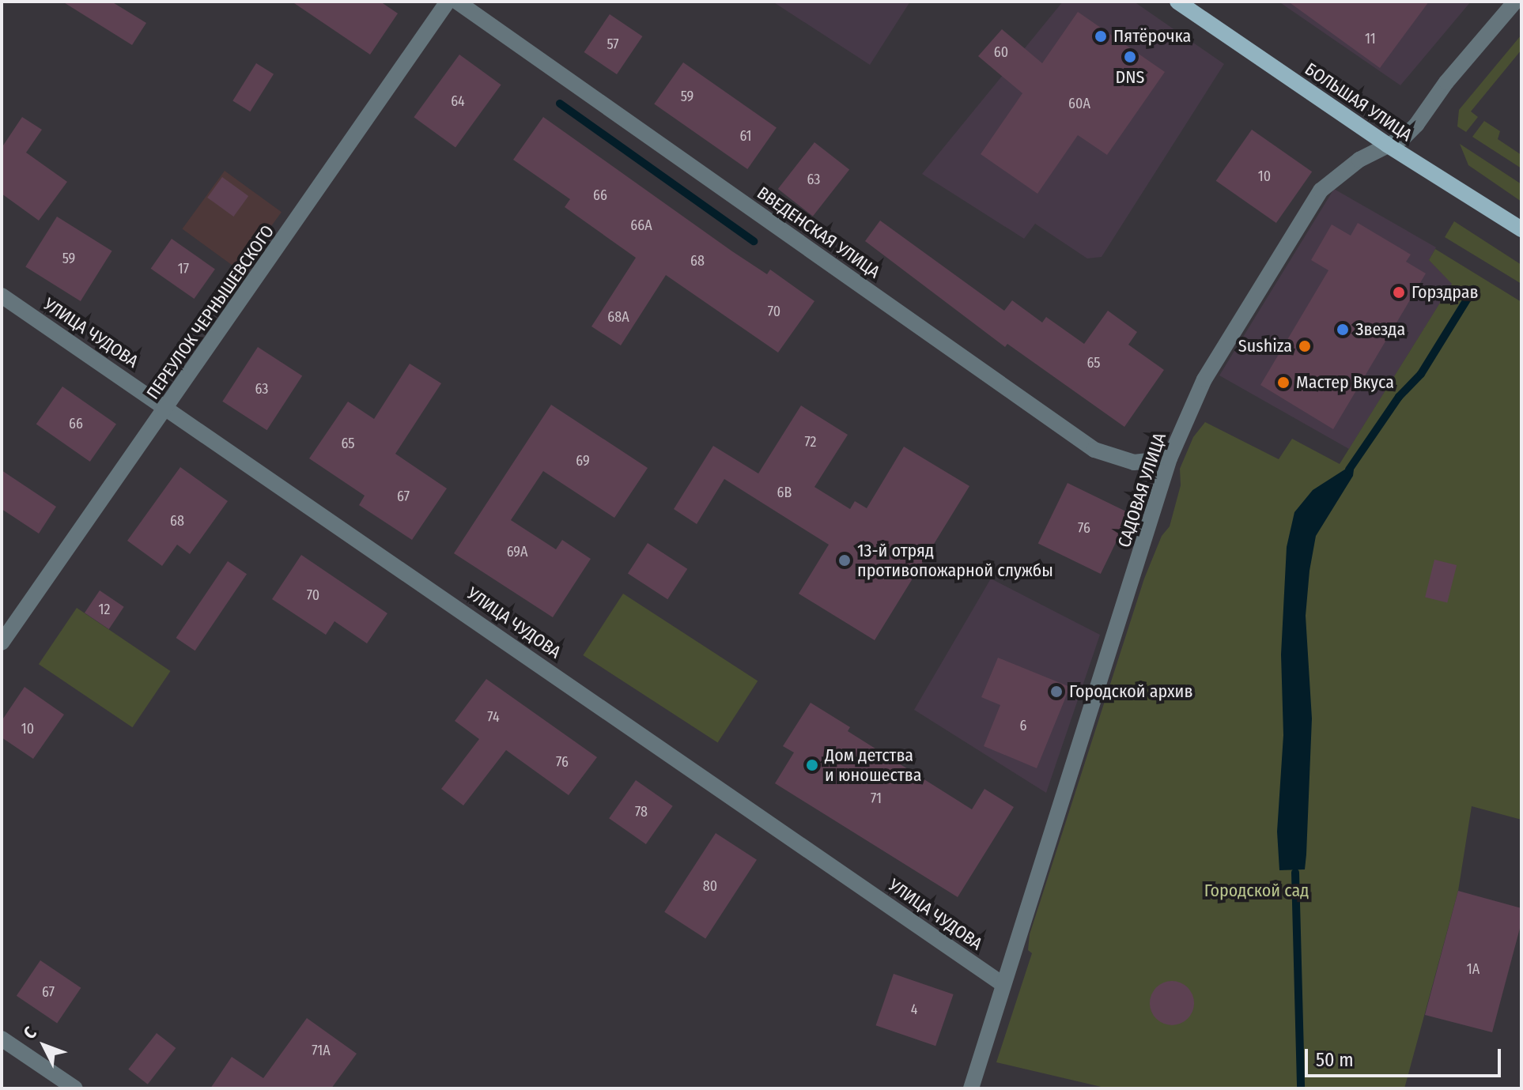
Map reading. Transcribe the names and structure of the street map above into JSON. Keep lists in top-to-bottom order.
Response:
{
  "streets": {
    "main road": ["БОЛЬШАЯ УЛИЦА"],
    "street": [
      "ВВЕДЕНСКАЯ УЛИЦА",
      "ПЕРЕУЛОК ЧЕРНЫШЕВСКОГО",
      "УЛИЦА ЧУДОВА",
      "САДОВАЯ УЛИЦА"
    ]
  },
  "crossings": [
    ["БОЛЬШАЯ УЛИЦА", "САДОВАЯ УЛИЦА"],
    ["ВВЕДЕНСКАЯ УЛИЦА", "САДОВАЯ УЛИЦА"],
    ["ПЕРЕУЛОК ЧЕРНЫШЕВСКОГО", "УЛИЦА ЧУДОВА"],
    ["УЛИЦА ЧУДОВА", "САДОВАЯ УЛИЦА"]
  ],
  "parks": ["Городской сад"],
  "places": [
    "Пятёрочка",
    "DNS",
    "Горздрав",
    "Звезда",
    "Sushiza",
    "Мастер Вкуса",
    "13-й отряд противопожарной службы",
    "Городской архив",
    "Дом детства и юношества"
  ],
  "house_numbers": [
    "11",
    "57",
    "60",
    "59",
    "64",
    "60А",
    "61",
    "10",
    "63",
    "66",
    "66А",
    "59",
    "68",
    "17",
    "70",
    "68А",
    "65",
    "63",
    "66",
    "72",
    "65",
    "69",
    "6В",
    "67",
    "68",
    "76",
    "69А",
    "70",
    "12",
    "74",
    "6",
    "10",
    "76",
    "71",
    "78",
    "80",
    "1А",
    "67",
    "4",
    "71А"
  ],
  "scale_bar": "50 m",
  "north": "top left"
}
